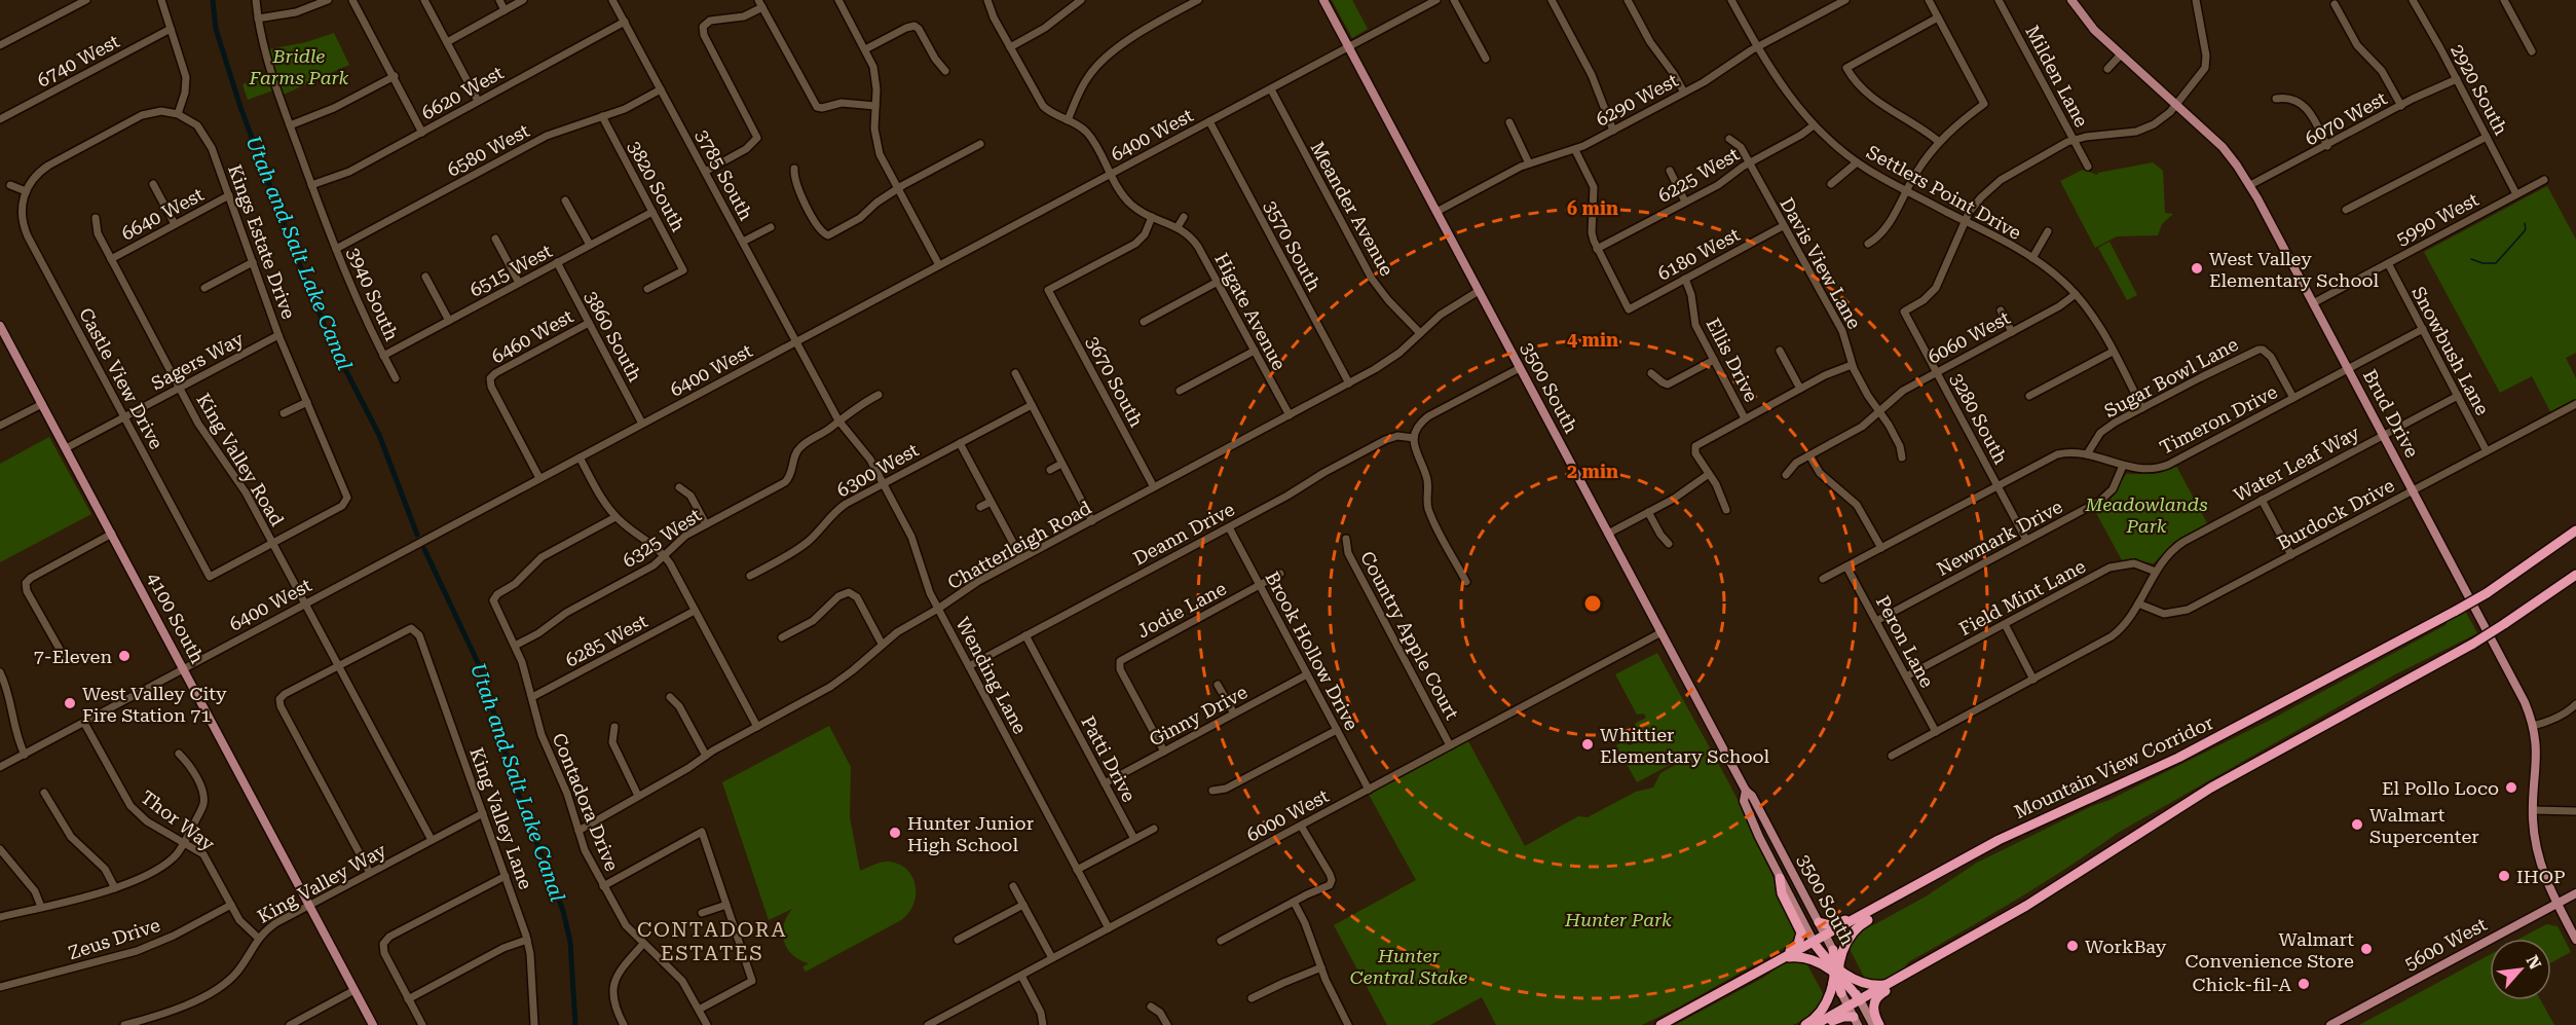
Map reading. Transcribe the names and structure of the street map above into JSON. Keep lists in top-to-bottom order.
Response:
{
  "streets": {
    "highway": ["Mountain View Corridor"],
    "main road": [
      "3500 South",
      "Brud Drive",
      "4100 South",
      "5600 West"
    ],
    "street": [
      "6740 West",
      "Milden Lane",
      "2920 South",
      "6620 West",
      "6290 West",
      "6070 West",
      "6400 West",
      "6580 West",
      "3785 South",
      "6225 West",
      "3820 South",
      "Settlers Point Drive",
      "Meander Avenue",
      "6640 West",
      "5990 West",
      "Kings Estate Drive",
      "3570 South",
      "6180 West",
      "Davis View Lane",
      "6515 West",
      "3940 South",
      "Higate Avenue",
      "6460 West",
      "3860 South",
      "6060 West",
      "Snowbush Lane",
      "Ellis Drive",
      "Sagers Way",
      "Sugar Bowl Lane",
      "Castle View Drive",
      "3670 South",
      "3280 South",
      "Timeron Drive",
      "King Valley Road",
      "Water Leaf Way",
      "6300 West",
      "Burdock Drive",
      "Deann Drive",
      "6325 West",
      "Newmark Drive",
      "Chatterleigh Road",
      "Field Mint Lane",
      "Jodie Lane",
      "Country Apple Court",
      "6285 West",
      "Peron Lane",
      "Brook Hollow Drive",
      "Wending Lane",
      "Ginny Drive",
      "Patti Drive",
      "Contadora Drive",
      "6000 West",
      "King Valley Lane",
      "Thor Way",
      "King Valley Way",
      "Zeus Drive"
    ]
  },
  "crossings": [
    ["2920 South", "6070 West"],
    ["2920 South", "5990 West"],
    ["6620 West", "3785 South"],
    ["6620 West", "3940 South"],
    ["6290 West", "Settlers Point Drive"],
    ["6290 West", "3500 South"],
    ["6070 West", "Brud Drive"],
    ["6400 West", "3785 South"],
    ["6400 West", "Meander Avenue"],
    ["6400 West", "3570 South"],
    ["6400 West", "Higate Avenue"],
    ["6400 West", "6460 West"],
    ["6400 West", "3860 South"],
    ["6400 West", "3500 South"],
    ["6400 West", "King Valley Road"],
    ["6400 West", "4100 South"],
    ["6400 West", "Wending Lane"],
    ["6400 West", "Thor Way"],
    ["6580 West", "3785 South"],
    ["6580 West", "3820 South"],
    ["6580 West", "3940 South"],
    ["3785 South", "Wending Lane"],
    ["6225 West", "Settlers Point Drive"],
    ["6225 West", "6180 West"],
    ["6225 West", "Davis View Lane"],
    ["3820 South", "6515 West"],
    ["Settlers Point Drive", "6060 West"],
    ["Settlers Point Drive", "Sugar Bowl Lane"],
    ["Settlers Point Drive", "3280 South"],
    ["Meander Avenue", "Chatterleigh Road"],
    ["6640 West", "Kings Estate Drive"],
    ["6640 West", "King Valley Road"],
    ["5990 West", "Snowbush Lane"],
    ["5990 West", "Brud Drive"],
    ["Kings Estate Drive", "Sagers Way"],
    ["Kings Estate Drive", "Castle View Drive"],
    ["Kings Estate Drive", "King Valley Road"],
    ["3570 South", "Chatterleigh Road"],
    ["6180 West", "Davis View Lane"],
    ["6180 West", "Ellis Drive"],
    ["Davis View Lane", "6060 West"],
    ["6515 West", "3940 South"],
    ["6515 West", "3860 South"],
    ["Higate Avenue", "3670 South"],
    ["Higate Avenue", "Chatterleigh Road"],
    ["6460 West", "3860 South"],
    ["6060 West", "3280 South"],
    ["Snowbush Lane", "Timeron Drive"],
    ["Snowbush Lane", "Water Leaf Way"],
    ["Snowbush Lane", "Burdock Drive"],
    ["Sagers Way", "Castle View Drive"],
    ["Sagers Way", "King Valley Road"],
    ["Sagers Way", "4100 South"],
    ["Sugar Bowl Lane", "Timeron Drive"],
    ["Castle View Drive", "King Valley Road"],
    ["3670 South", "Chatterleigh Road"],
    ["3500 South", "Chatterleigh Road"],
    ["3500 South", "Mountain View Corridor"],
    ["3500 South", "6000 West"],
    ["Brud Drive", "Timeron Drive"],
    ["Brud Drive", "Water Leaf Way"],
    ["Brud Drive", "Burdock Drive"],
    ["Brud Drive", "5600 West"],
    ["3280 South", "Timeron Drive"],
    ["3280 South", "Newmark Drive"],
    ["Timeron Drive", "Newmark Drive"],
    ["Timeron Drive", "Peron Lane"],
    ["King Valley Road", "King Valley Lane"],
    ["King Valley Road", "King Valley Way"],
    ["Water Leaf Way", "Burdock Drive"],
    ["Water Leaf Way", "Field Mint Lane"],
    ["Water Leaf Way", "Peron Lane"],
    ["6300 West", "Wending Lane"],
    ["Deann Drive", "Brook Hollow Drive"],
    ["Deann Drive", "Wending Lane"],
    ["Deann Drive", "Patti Drive"],
    ["6325 West", "Wending Lane"],
    ["6325 West", "Contadora Drive"],
    ["Newmark Drive", "Peron Lane"],
    ["Chatterleigh Road", "Wending Lane"],
    ["Chatterleigh Road", "Contadora Drive"],
    ["Field Mint Lane", "Peron Lane"],
    ["Jodie Lane", "Brook Hollow Drive"],
    ["Jodie Lane", "Ginny Drive"],
    ["4100 South", "King Valley Way"],
    ["Country Apple Court", "6000 West"],
    ["6285 West", "Contadora Drive"],
    ["Brook Hollow Drive", "Ginny Drive"],
    ["Brook Hollow Drive", "6000 West"],
    ["Wending Lane", "6000 West"],
    ["Ginny Drive", "Patti Drive"],
    ["King Valley Lane", "King Valley Way"],
    ["Thor Way", "King Valley Way"],
    ["Thor Way", "Zeus Drive"]
  ],
  "districts": ["CONTADORA ESTATES"],
  "water": ["Utah and Salt Lake Canal"],
  "parks": [
    "Bridle Farms Park",
    "Meadowlands Park",
    "Hunter Park",
    "Hunter Central Stake"
  ],
  "places": [
    "West Valley Elementary School",
    "7-Eleven",
    "West Valley City Fire Station 71",
    "Whittier Elementary School",
    "El Pollo Loco",
    "Walmart Supercenter",
    "Hunter Junior High School",
    "IHOP",
    "WorkBay",
    "Walmart Convenience Store",
    "Chick-fil-A"
  ],
  "north": "top right",
  "rings": ["6 min", "4 min", "2 min"]
}
